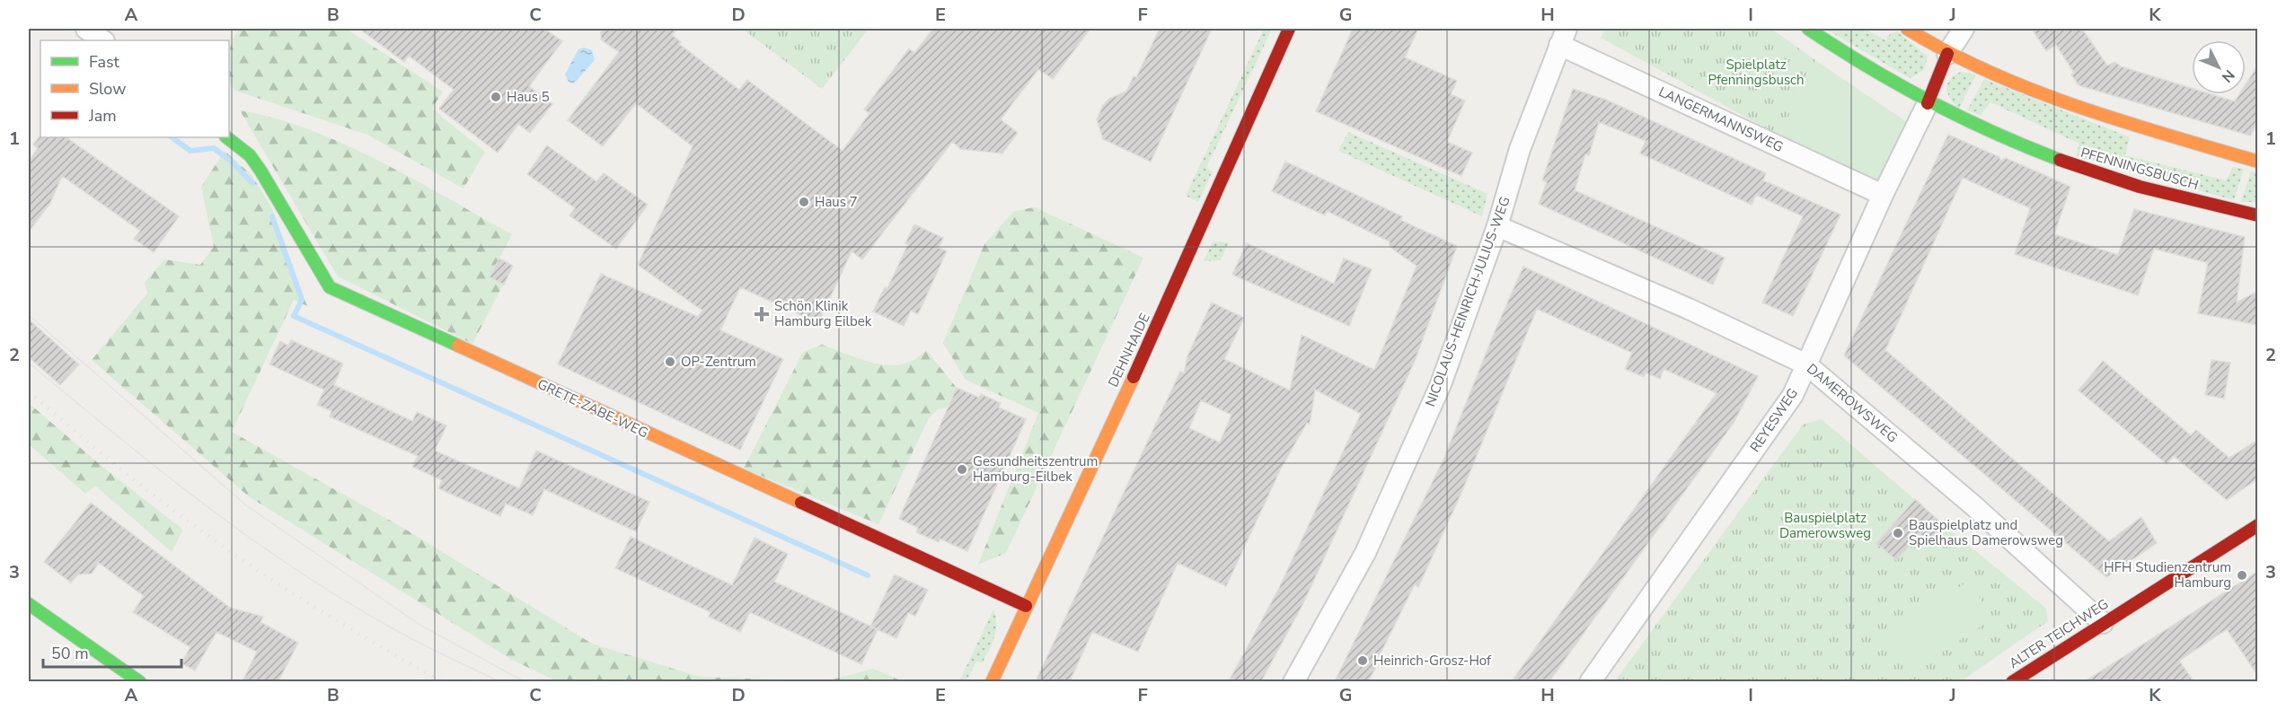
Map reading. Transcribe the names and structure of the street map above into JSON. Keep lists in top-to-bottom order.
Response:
{
  "streets": {
    "street": [
      "LANGERMANNSWEG",
      "PFENNINGSBUSCH",
      "NICOLAUS-HEINRICH-JULIUS-WEG",
      "DEHNHAIDE",
      "DAMEROWSWEG",
      "GRETE-ZABE-WEG",
      "REYESWEG",
      "ALTER TEICHWEG"
    ]
  },
  "crossings": [
    ["LANGERMANNSWEG", "NICOLAUS-HEINRICH-JULIUS-WEG"],
    ["LANGERMANNSWEG", "REYESWEG"],
    ["PFENNINGSBUSCH", "REYESWEG"],
    ["NICOLAUS-HEINRICH-JULIUS-WEG", "DAMEROWSWEG"],
    ["DEHNHAIDE", "GRETE-ZABE-WEG"],
    ["DAMEROWSWEG", "REYESWEG"],
    ["DAMEROWSWEG", "ALTER TEICHWEG"]
  ],
  "parks": ["Spielplatz Pfenningsbusch", "Bauspielplatz Damerowsweg"],
  "places": {
    "other": [
      "Haus 5",
      "Haus 7",
      "OP-Zentrum",
      "Gesundheitszentrum Hamburg-Eilbek",
      "Bauspielplatz und Spielhaus Damerowsweg",
      "HFH Studienzentrum Hamburg",
      "Heinrich-Grosz-Hof"
    ],
    "health": ["Schön Klinik Hamburg Eilbek"]
  },
  "legend": ["Fast", "Slow", "Jam"],
  "scale_bar": "50 m",
  "north": "bottom right",
  "grid": {
    "columns": [
      "A",
      "B",
      "C",
      "D",
      "E",
      "F",
      "G",
      "H",
      "I",
      "J",
      "K"
    ],
    "rows": ["1", "2", "3"]
  }
}
